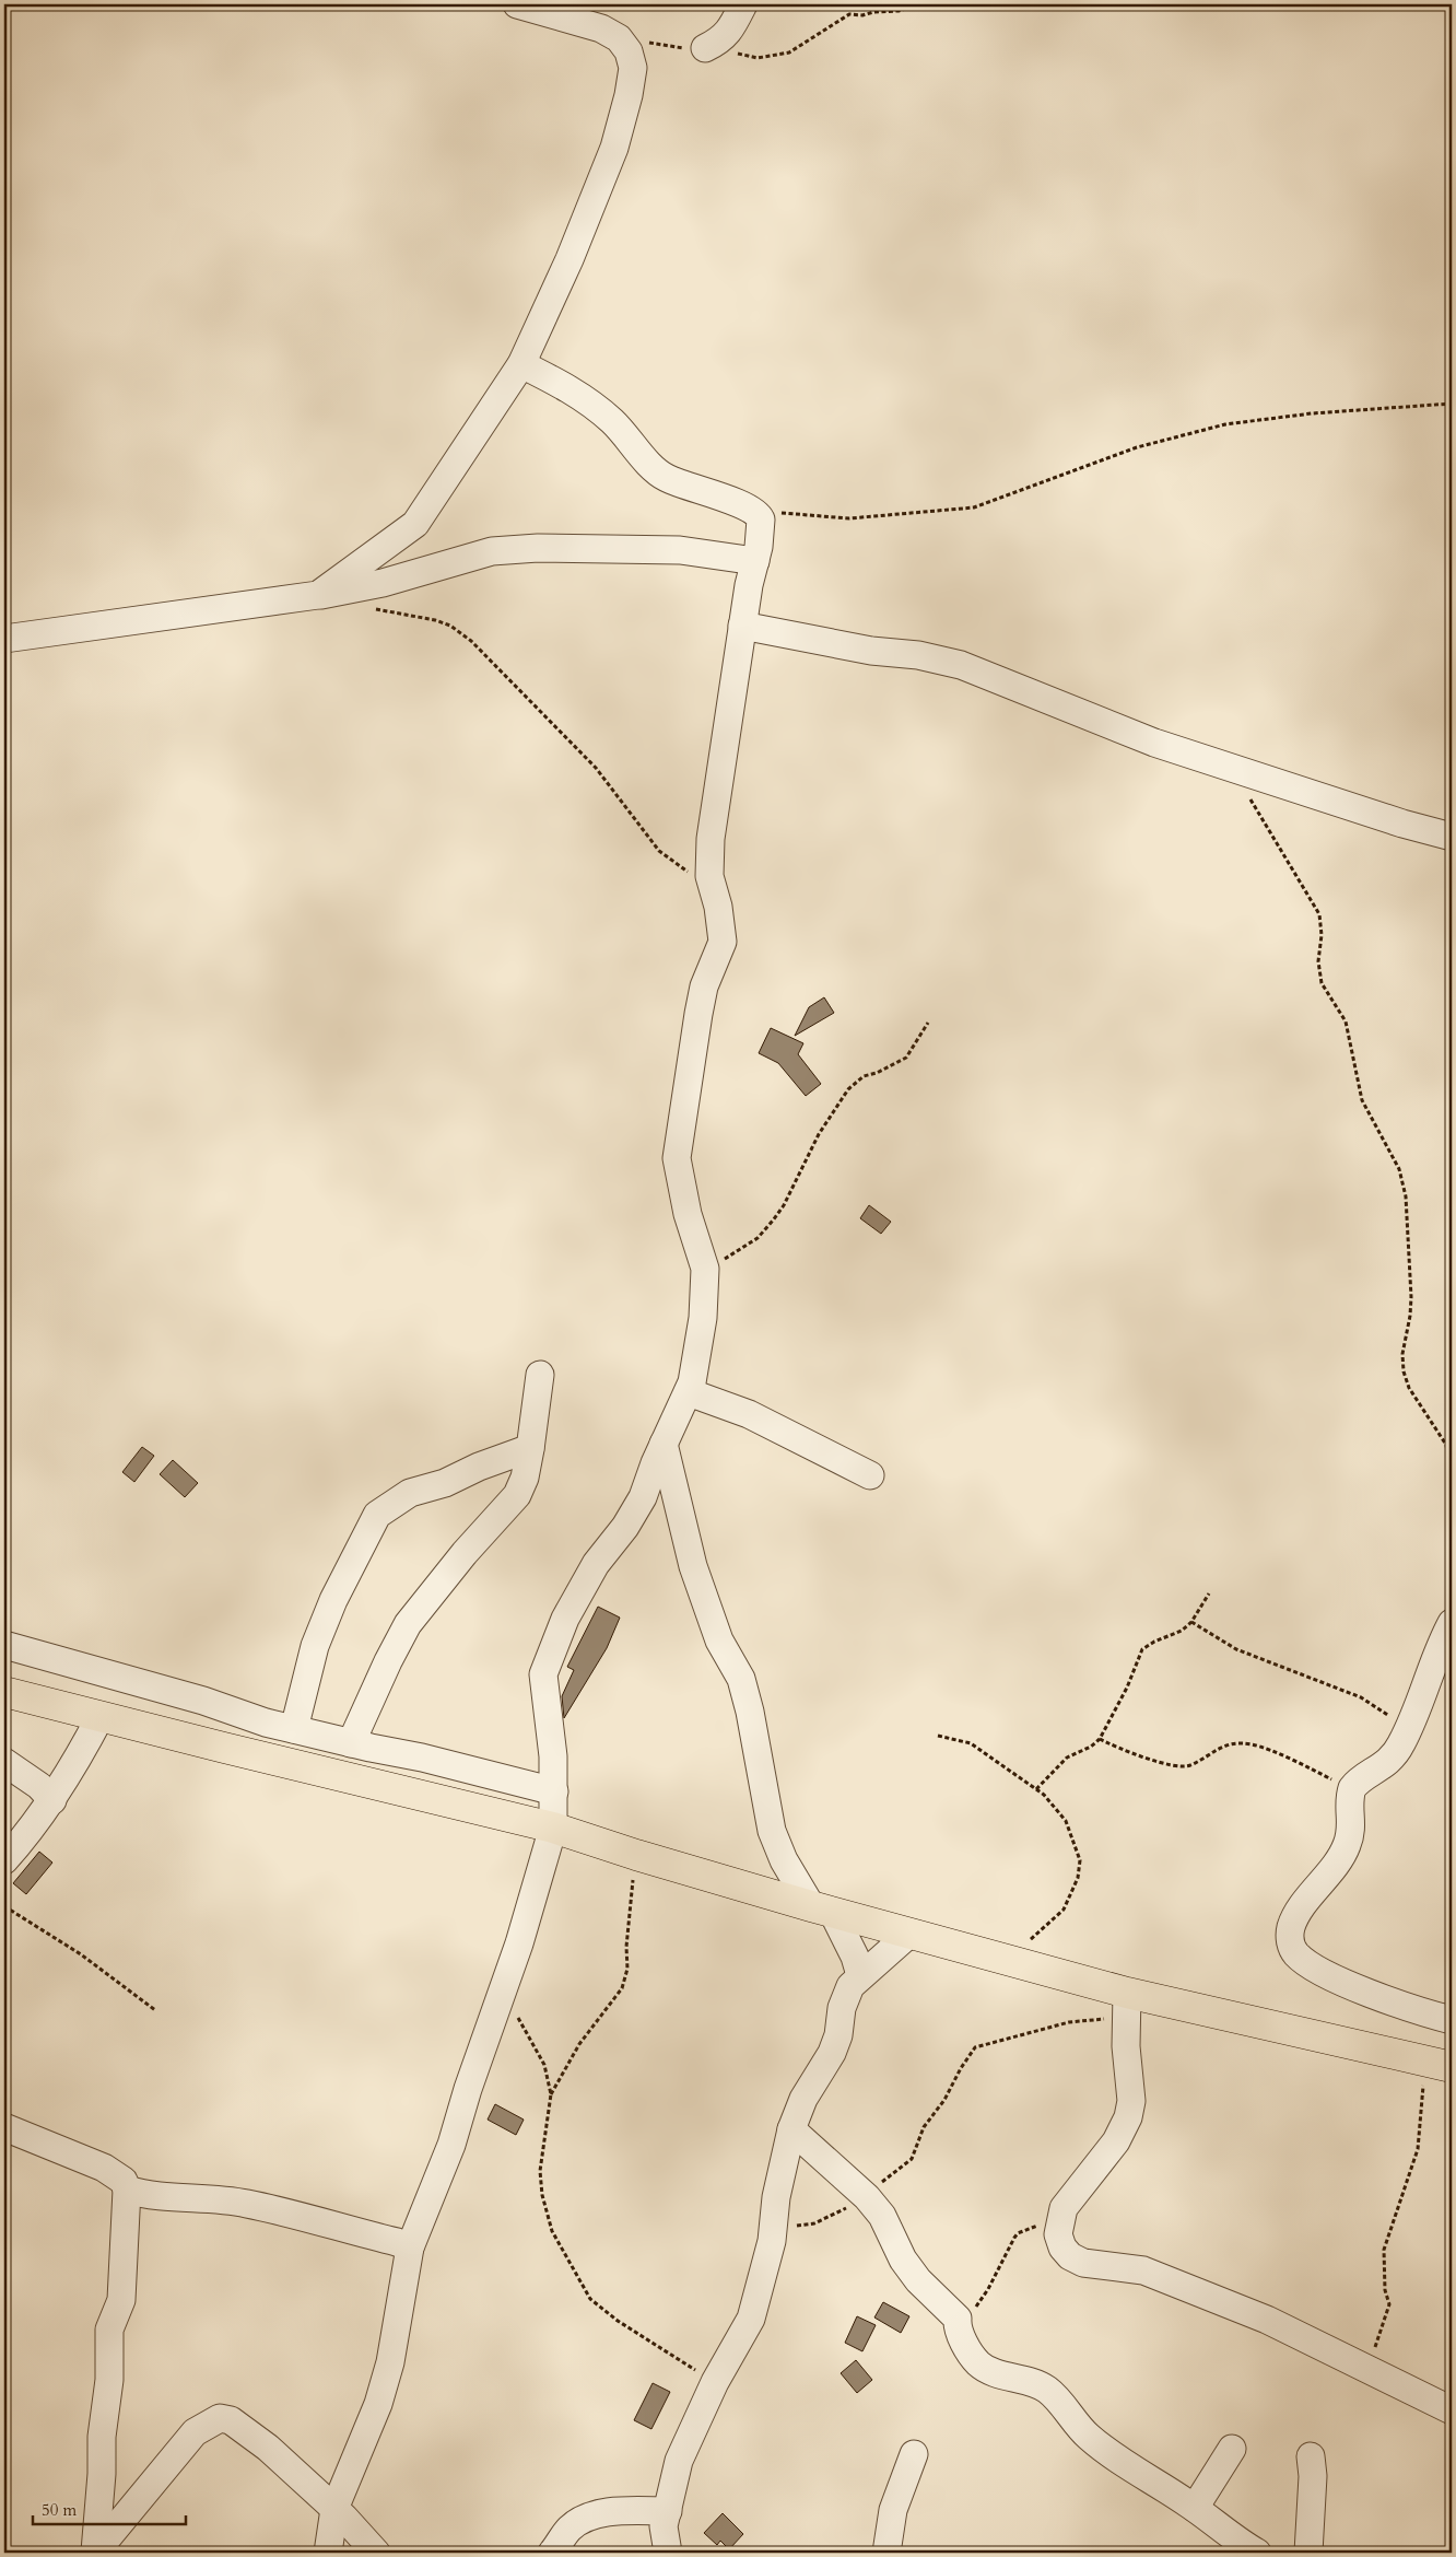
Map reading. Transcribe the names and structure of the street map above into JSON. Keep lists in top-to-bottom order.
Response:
{
  "scale_bar": "50 m"
}
